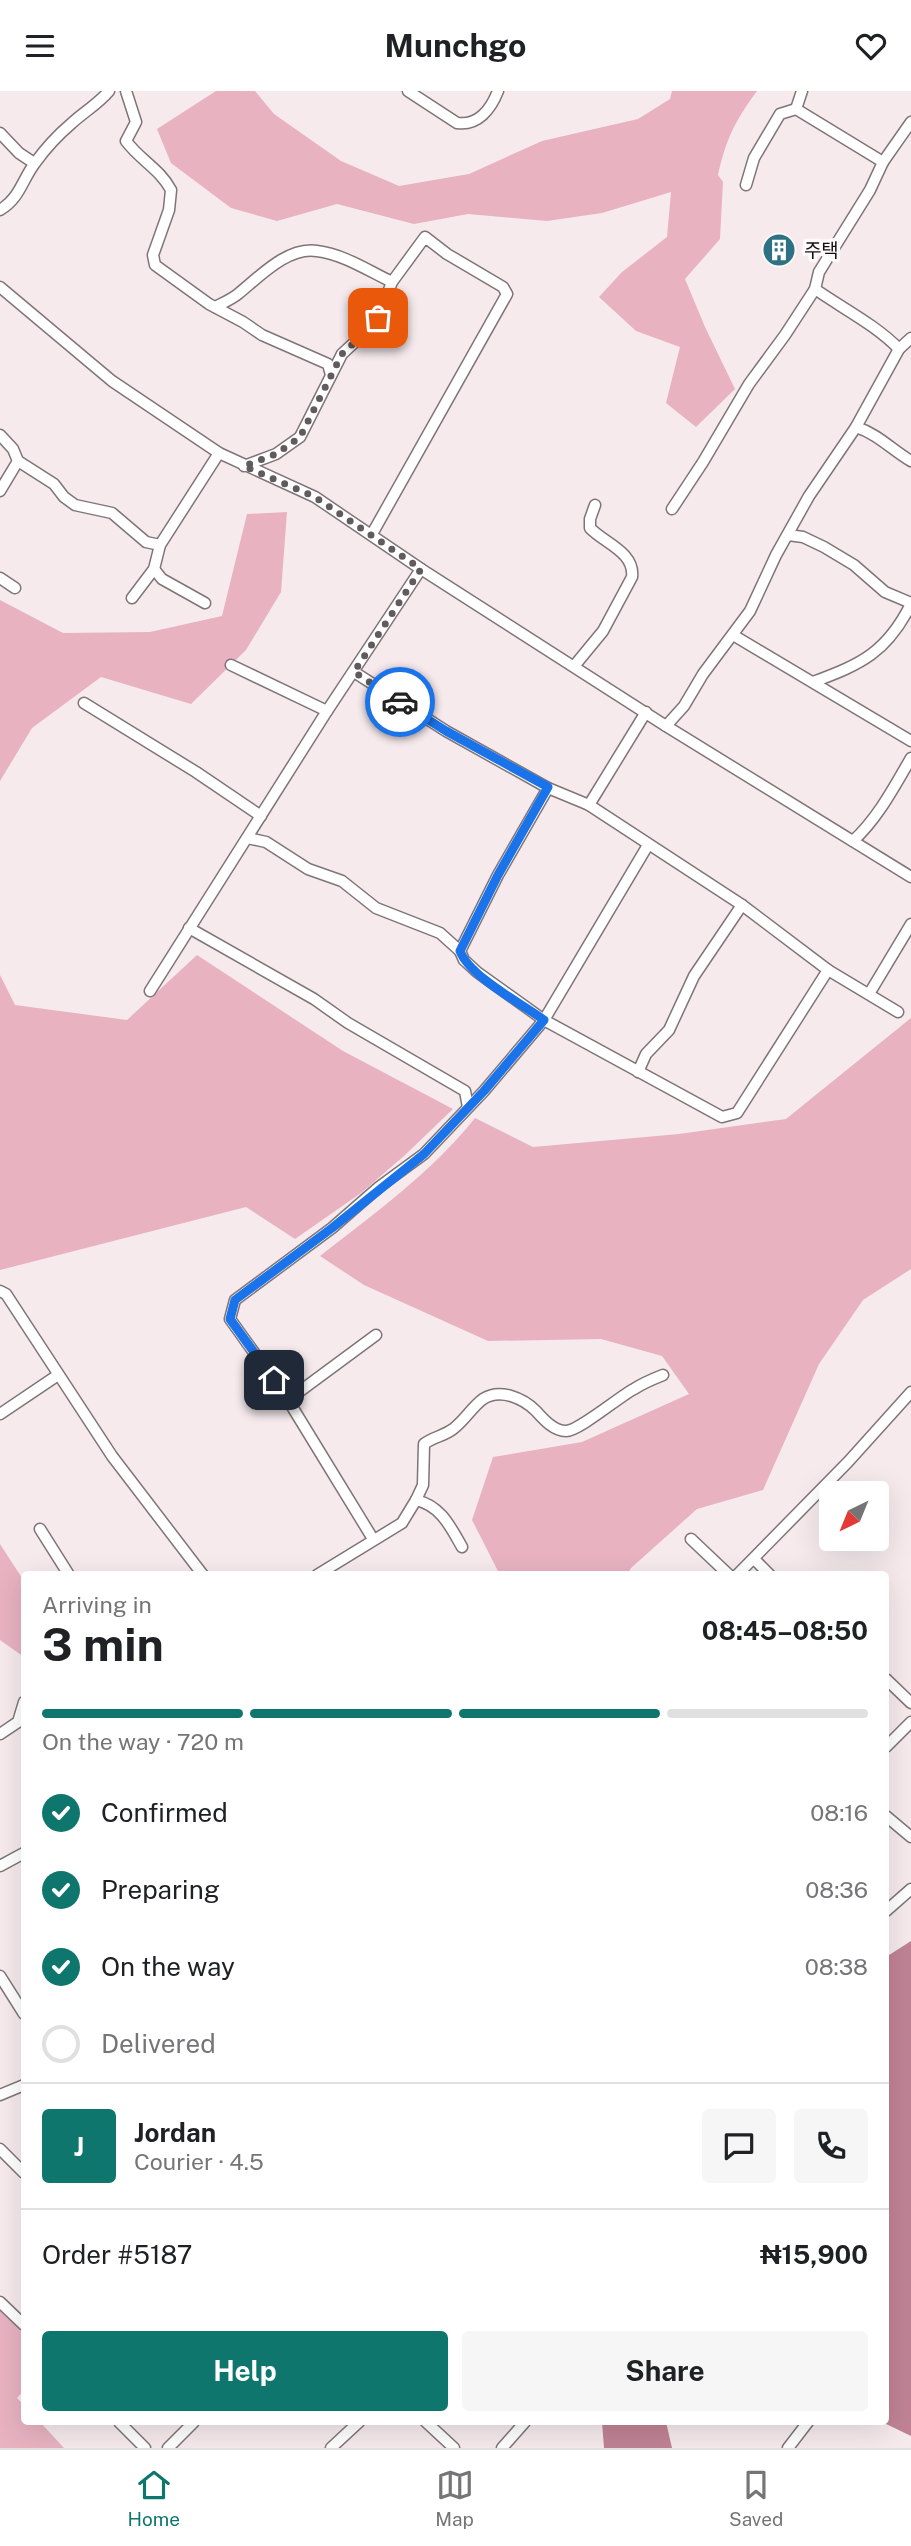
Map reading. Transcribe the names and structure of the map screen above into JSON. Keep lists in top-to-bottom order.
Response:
{
  "places": {
    "building": ["주택"]
  },
  "north": "bottom left",
  "page": {
    "header": "Munchgo",
    "heading": ["3 min", "Arriving in", "08:45–08:50"],
    "panel": [
      "Jordan",
      "Courier · 4.5",
      "Order #5187",
      "₦15,900"
    ],
    "bar": "On the way · 720 m",
    "list": [
      ["Confirmed", "08:16"],
      ["Preparing", "08:36"],
      ["On the way", "08:38"],
      "Delivered"
    ],
    "round": "J",
    "buttons": ["Help", "Share"],
    "tabs": ["Home", "Map", "Saved"]
  }
}
